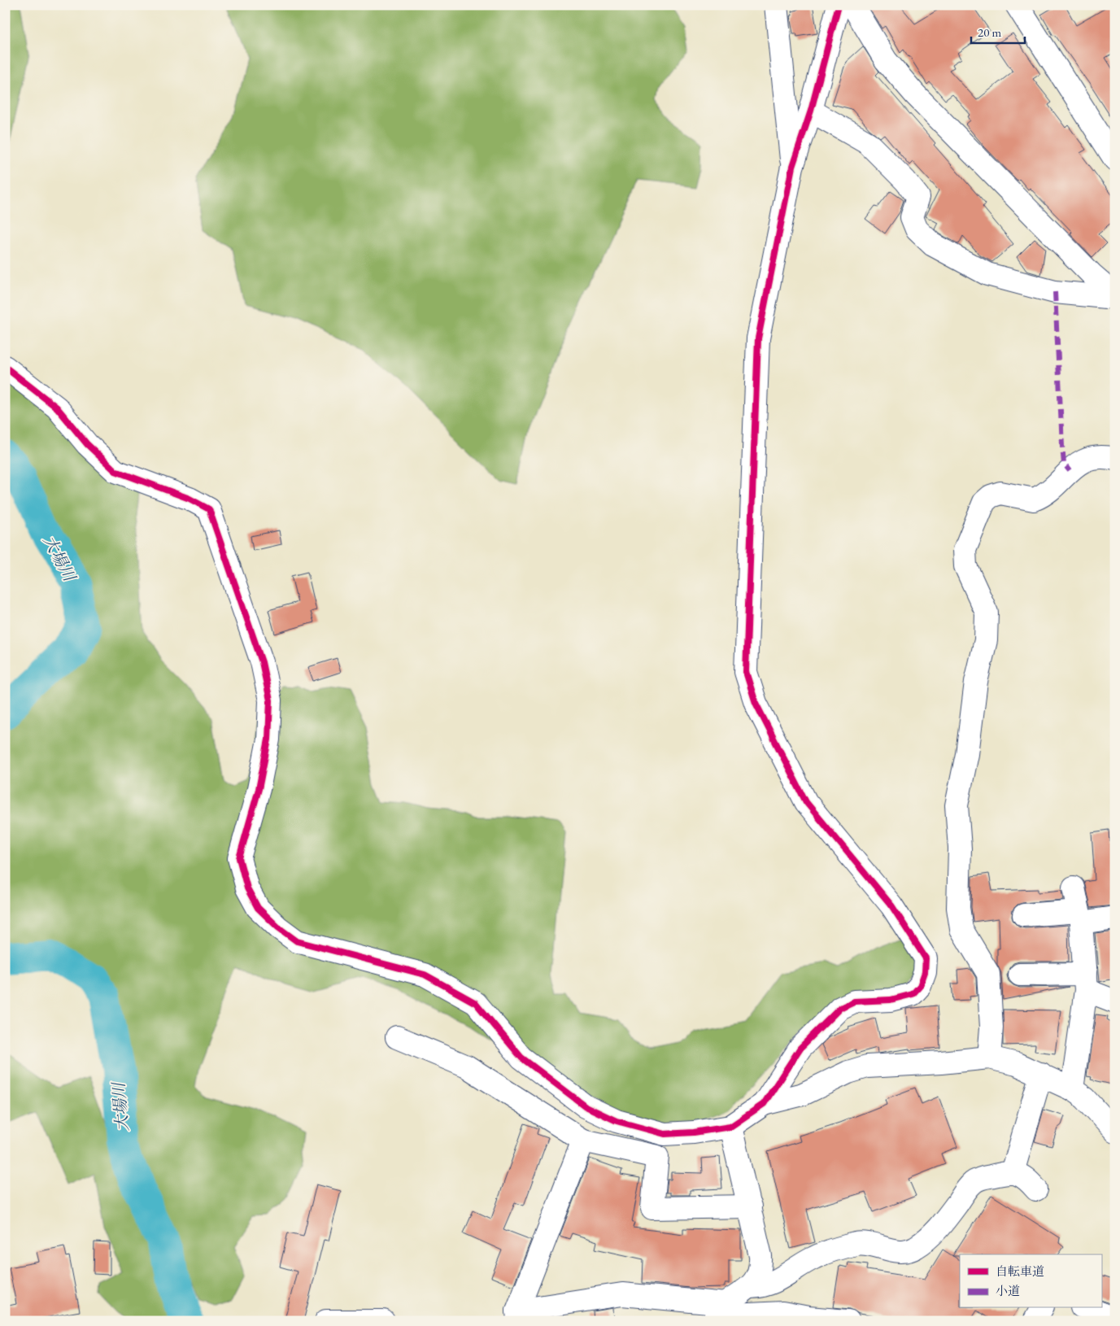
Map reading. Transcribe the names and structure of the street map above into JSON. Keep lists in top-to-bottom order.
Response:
{
  "water": ["大場川"],
  "legend": ["自転車道", "小道"],
  "scale_bar": "20 m"
}
